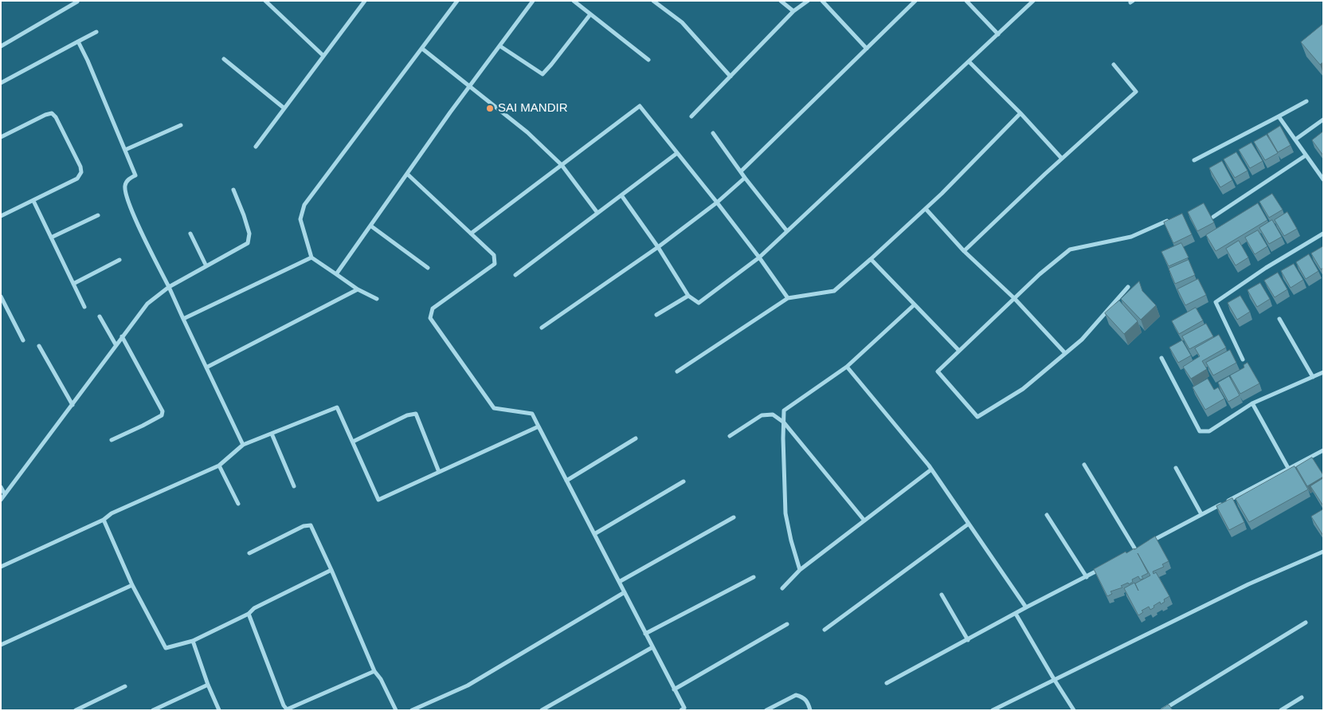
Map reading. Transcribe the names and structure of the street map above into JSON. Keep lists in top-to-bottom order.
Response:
{
  "places": ["SAI MANDIR"]
}
